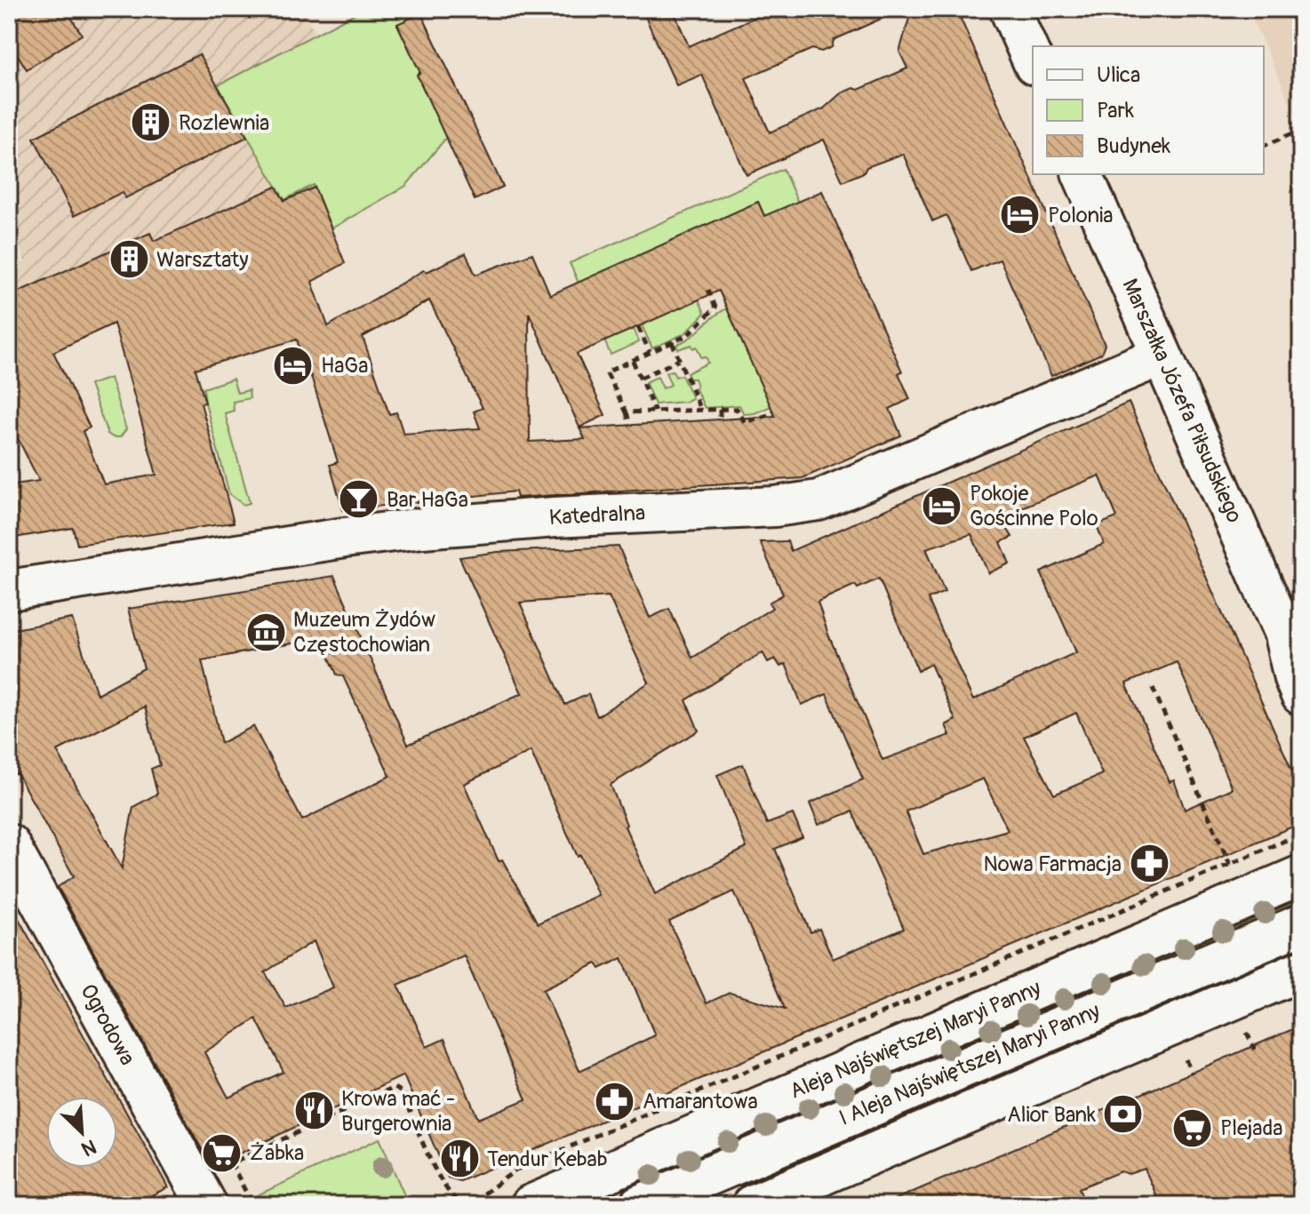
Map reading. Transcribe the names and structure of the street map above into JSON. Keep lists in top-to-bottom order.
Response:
{
  "streets": {
    "street": [
      "Marszałka Józefa Piłsudskiego",
      "Katedralna",
      "Ogrodowa",
      "Aleja Najświętszej Maryi Panny",
      "I Aleja Najświętszej Maryi Panny"
    ]
  },
  "crossings": [
    ["Marszałka Józefa Piłsudskiego", "Katedralna"]
  ],
  "places": {
    "building": ["Rozlewnia", "Warsztaty"],
    "hotel": ["Polonia", "HaGa", "Pokoje Gościnne Polo"],
    "bar": ["Bar HaGa"],
    "museum": ["Muzeum Żydów Częstochowian"],
    "pharmacy": ["Nowa Farmacja", "Amarantowa"],
    "restaurant": ["Krowa mać - Burgerownia", "Tendur Kebab"],
    "bank": ["Alior Bank"],
    "supermarket": ["Plejada", "Żabka"]
  },
  "legend": ["Ulica", "Park", "Budynek"],
  "north": "bottom right"
}
